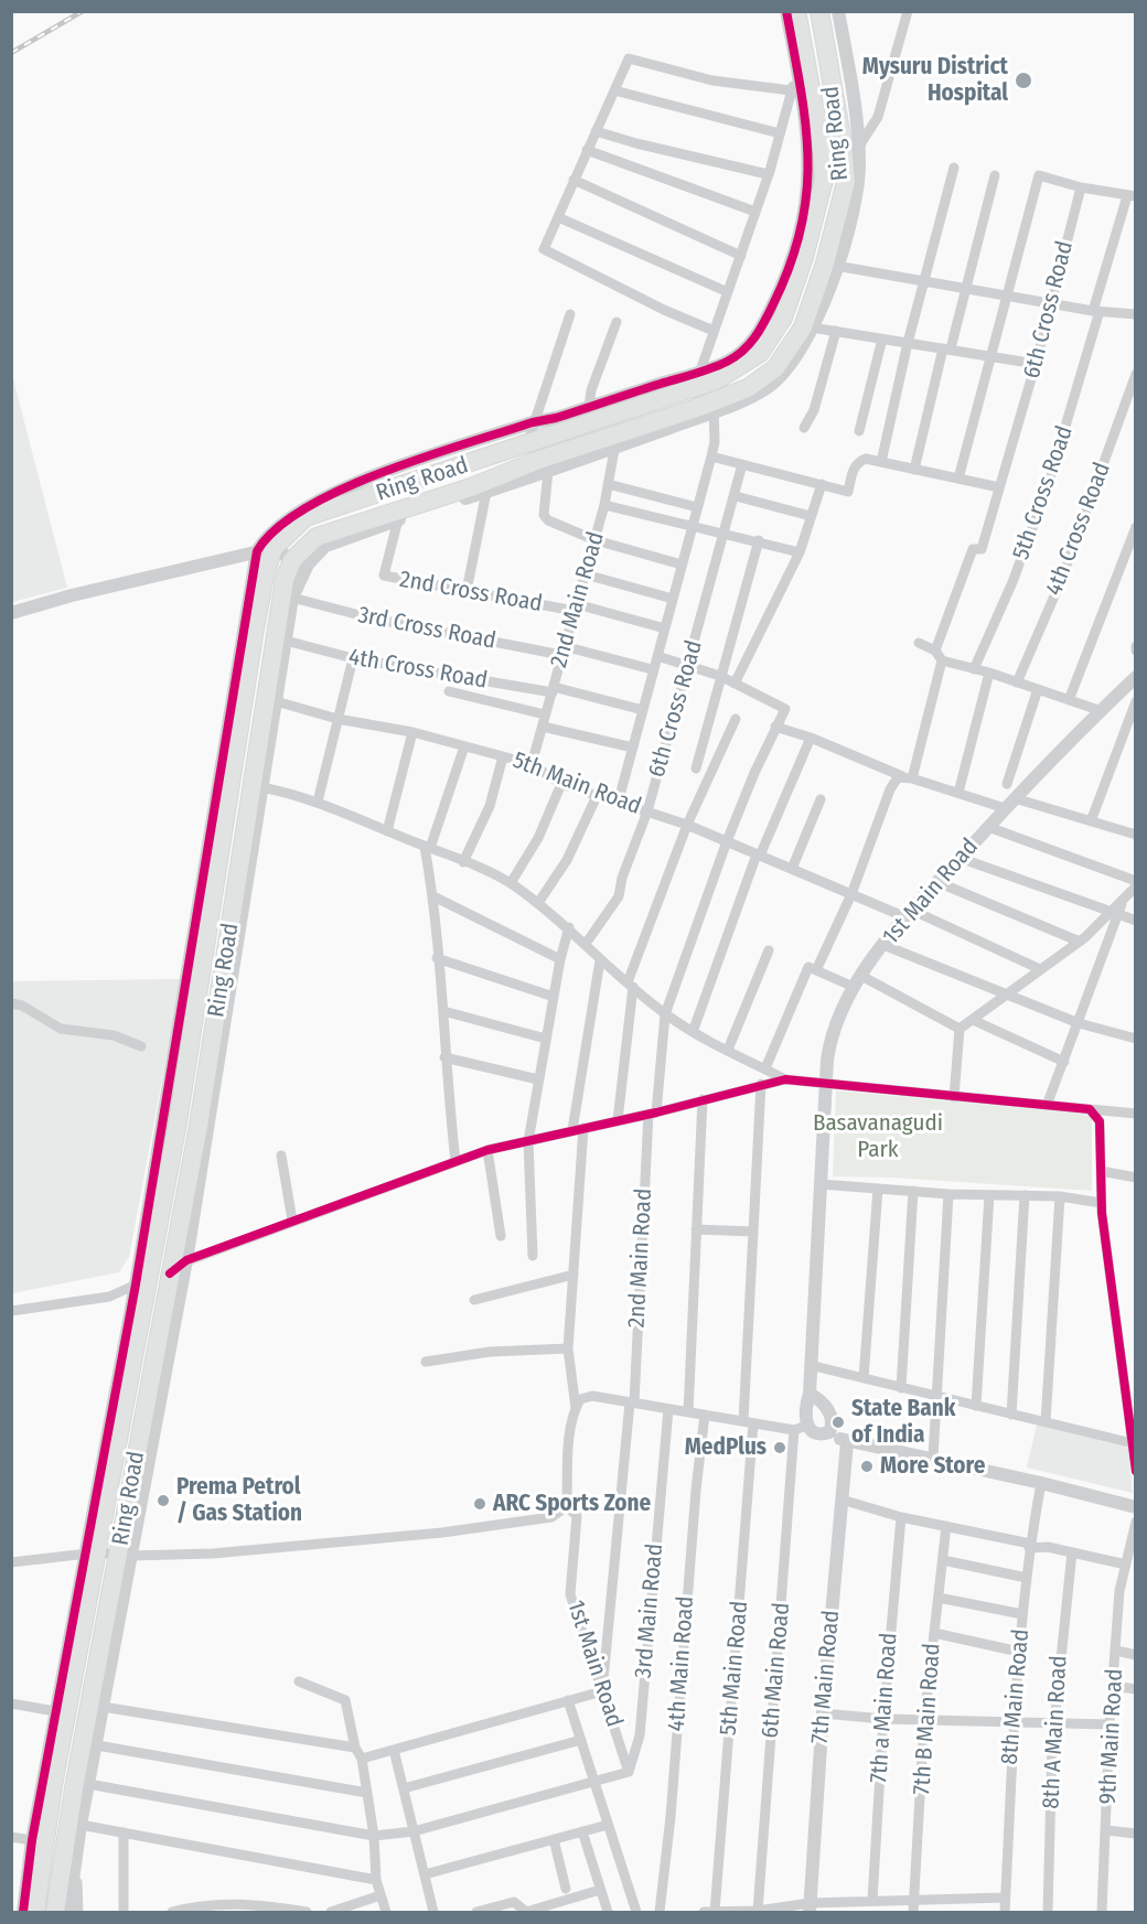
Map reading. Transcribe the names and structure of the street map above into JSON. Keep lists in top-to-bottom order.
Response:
{
  "streets": {
    "highway": ["Ring Road"],
    "street": [
      "6th Cross Road",
      "5th Cross Road",
      "4th Cross Road",
      "2nd Cross Road",
      "2nd Main Road",
      "3rd Cross Road",
      "5th Main Road",
      "1st Main Road",
      "3rd Main Road",
      "4th Main Road",
      "6th Main Road",
      "7th Main Road",
      "8th Main Road",
      "7th a Main Road",
      "7th B Main Road",
      "8th A Main Road",
      "9th Main Road"
    ]
  },
  "crossings": [
    ["Ring Road", "2nd Main Road"],
    ["6th Cross Road", "5th Main Road"],
    ["4th Cross Road", "2nd Main Road"],
    ["2nd Cross Road", "2nd Main Road"],
    ["2nd Main Road", "3rd Cross Road"],
    ["2nd Main Road", "5th Main Road"],
    ["2nd Main Road", "1st Main Road"],
    ["5th Main Road", "1st Main Road"],
    ["1st Main Road", "3rd Main Road"],
    ["1st Main Road", "6th Main Road"]
  ],
  "parks": ["Basavanagudi Park"],
  "places": [
    "Mysuru District Hospital",
    "State Bank of India",
    "MedPlus",
    "More Store",
    "Prema Petrol / Gas Station",
    "ARC Sports Zone"
  ]
}
